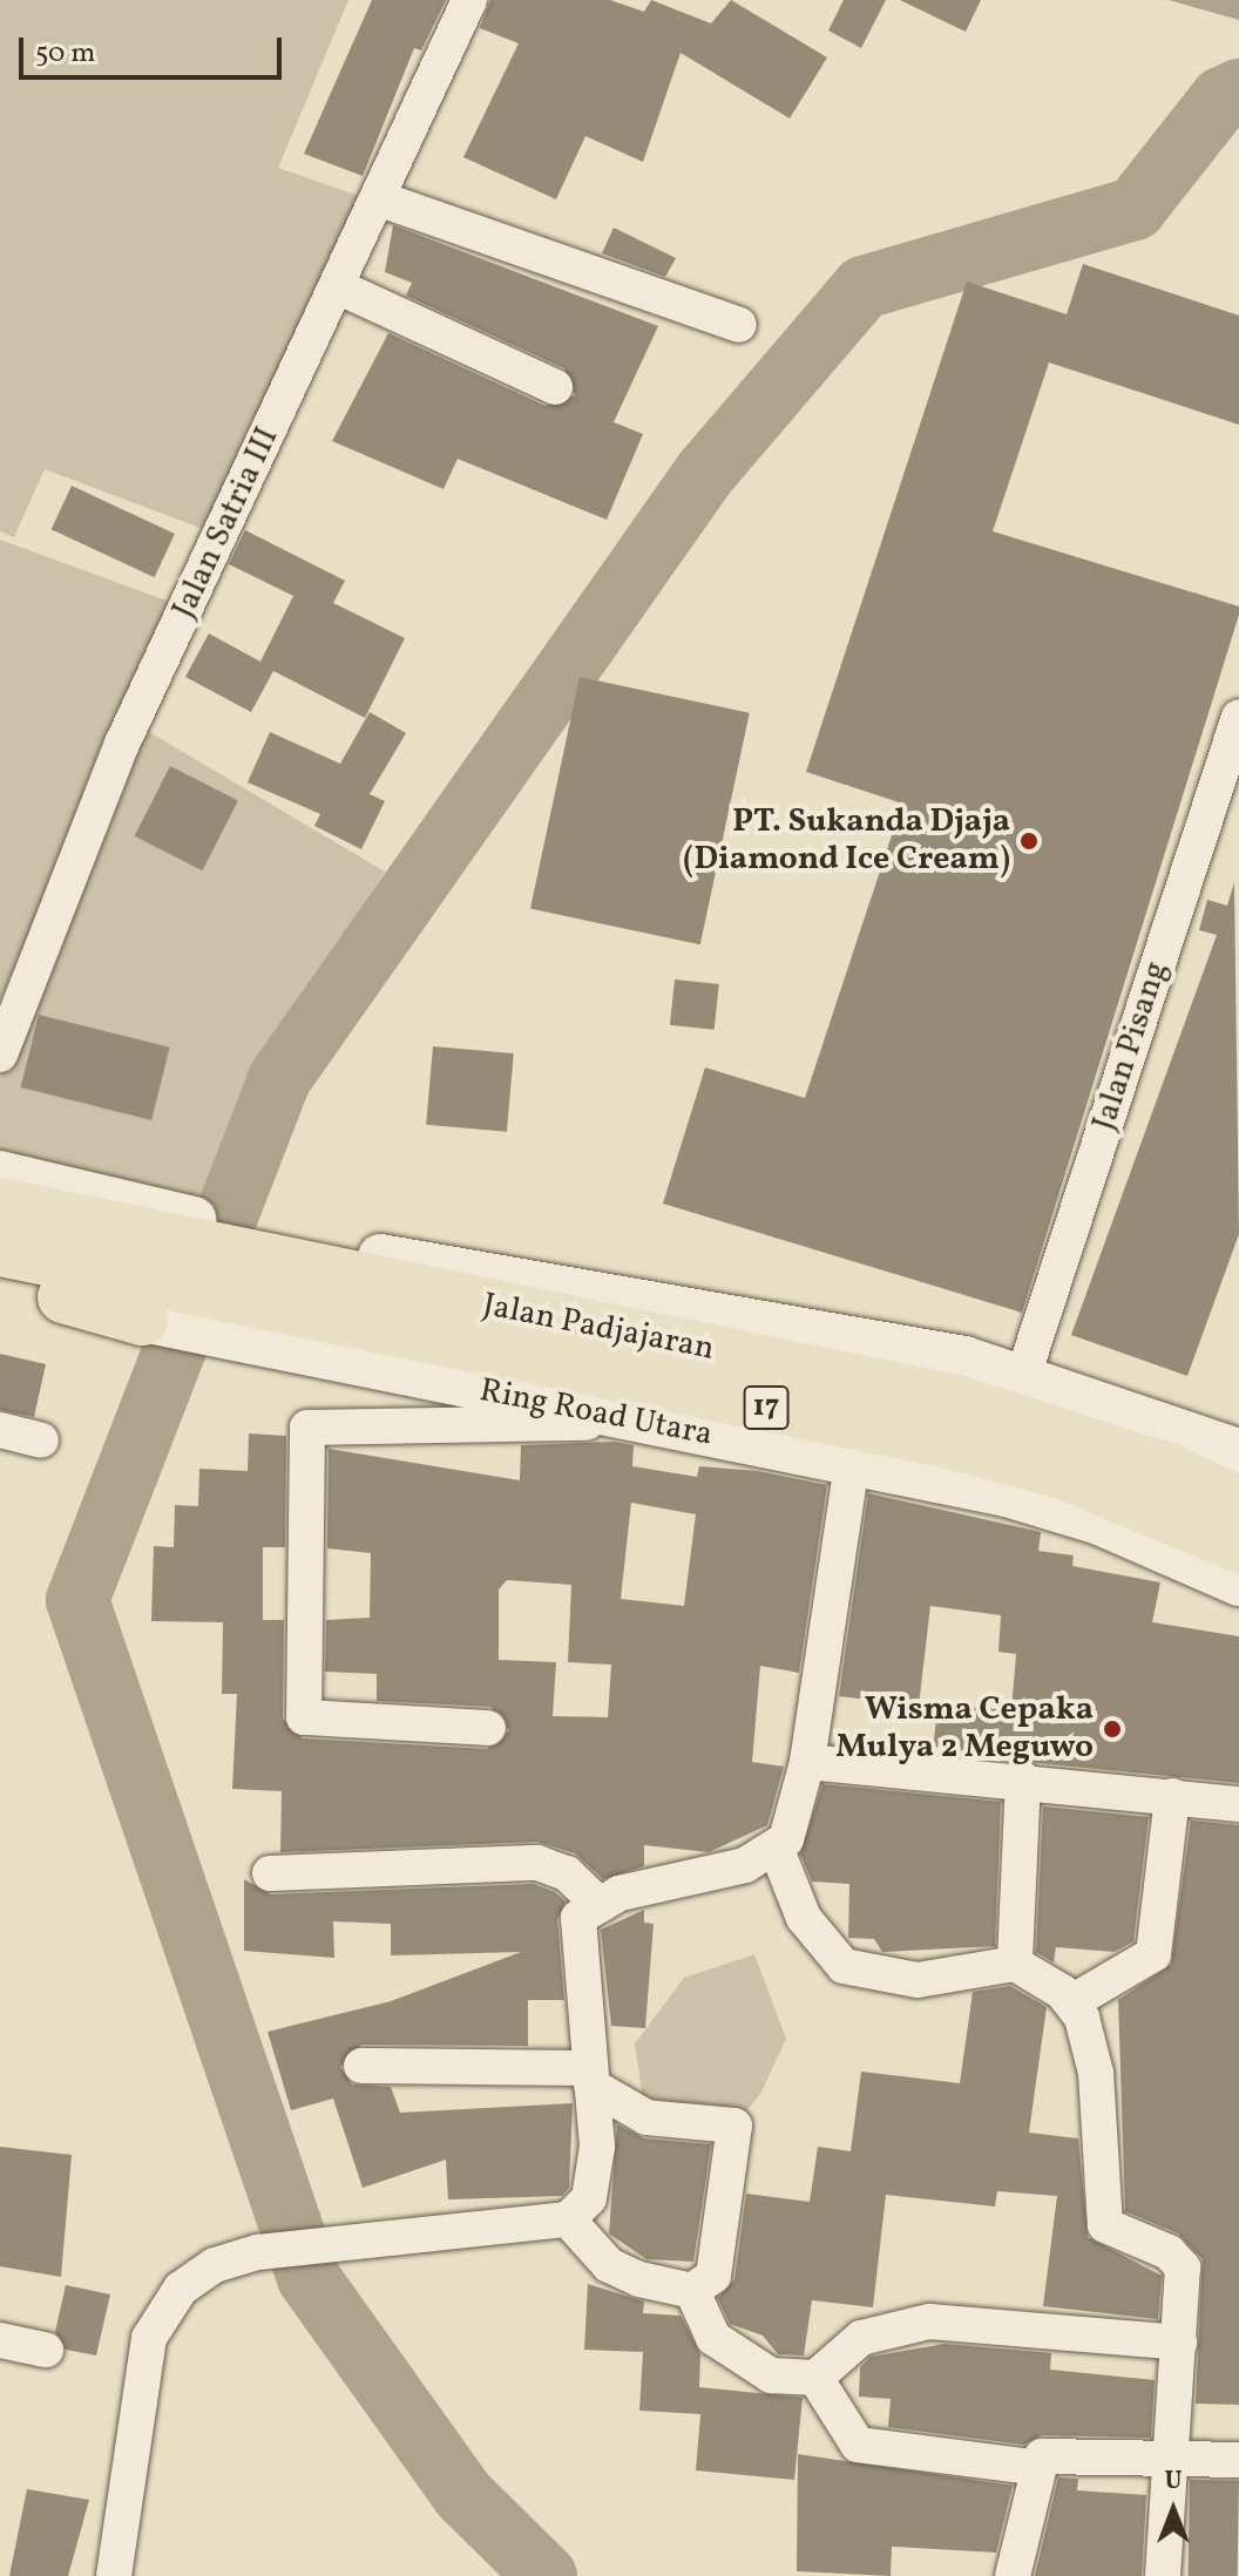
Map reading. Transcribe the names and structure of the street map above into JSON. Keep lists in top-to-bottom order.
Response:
{
  "streets": {
    "highway": ["Jalan Padjajaran", "17", "Ring Road Utara"],
    "street": ["Jalan Satria III", "Jalan Pisang"]
  },
  "crossings": [
    ["Jalan Padjajaran", "Ring Road Utara"]
  ],
  "places": ["PT. Sukanda Djaja (Diamond Ice Cream)", "Wisma Cepaka Mulya 2 Meguwo"],
  "scale_bar": "50 m",
  "north": "top"
}
